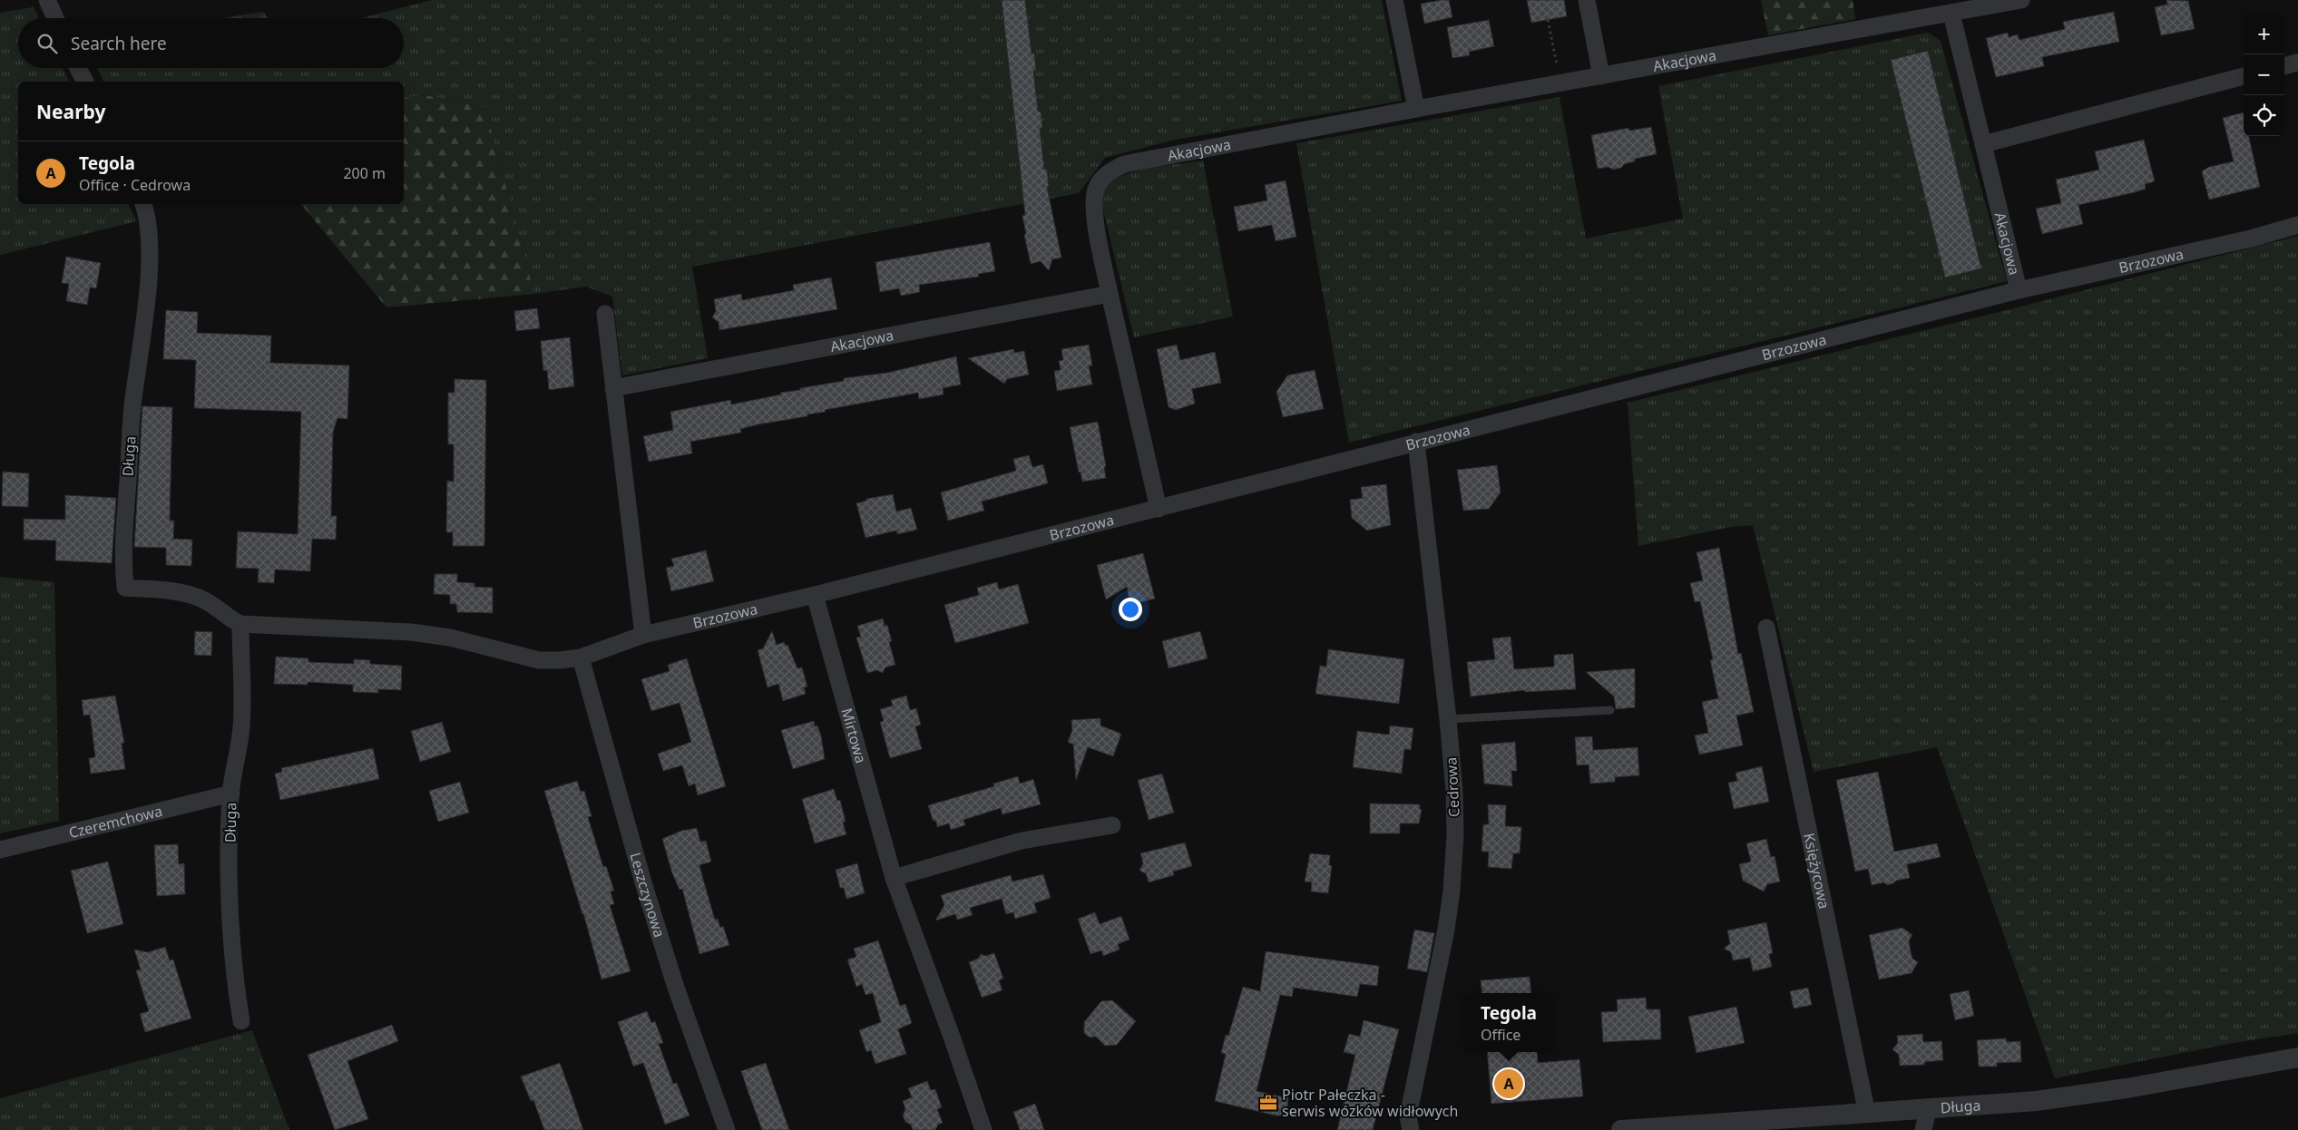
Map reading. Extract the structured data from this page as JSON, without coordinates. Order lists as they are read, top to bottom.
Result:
{
  "streets": {
    "street": [
      "Akacjowa",
      "Brzozowa",
      "Długa",
      "Mirtowa",
      "Cedrowa",
      "Czeremchowa",
      "Księżycowa",
      "Leszczynowa"
    ]
  },
  "crossings": [
    ["Akacjowa", "Brzozowa"],
    ["Brzozowa", "Długa"],
    ["Brzozowa", "Mirtowa"],
    ["Brzozowa", "Cedrowa"],
    ["Brzozowa", "Leszczynowa"],
    ["Długa", "Czeremchowa"],
    ["Długa", "Księżycowa"],
    ["Długa", "Leszczynowa"]
  ],
  "places": {
    "office": ["Piotr Pałeczka - serwis wózków widłowych"]
  },
  "page": {
    "map_buttons": ["+", "−"],
    "search": "Search here",
    "heading": "Nearby",
    "list": [
      {
        "mark": "A",
        "name": "Tegola",
        "note": "Office · Cedrowa",
        "value": "200 m"
      }
    ],
    "popup": ["Tegola", "Office"],
    "pins": "A"
  }
}
